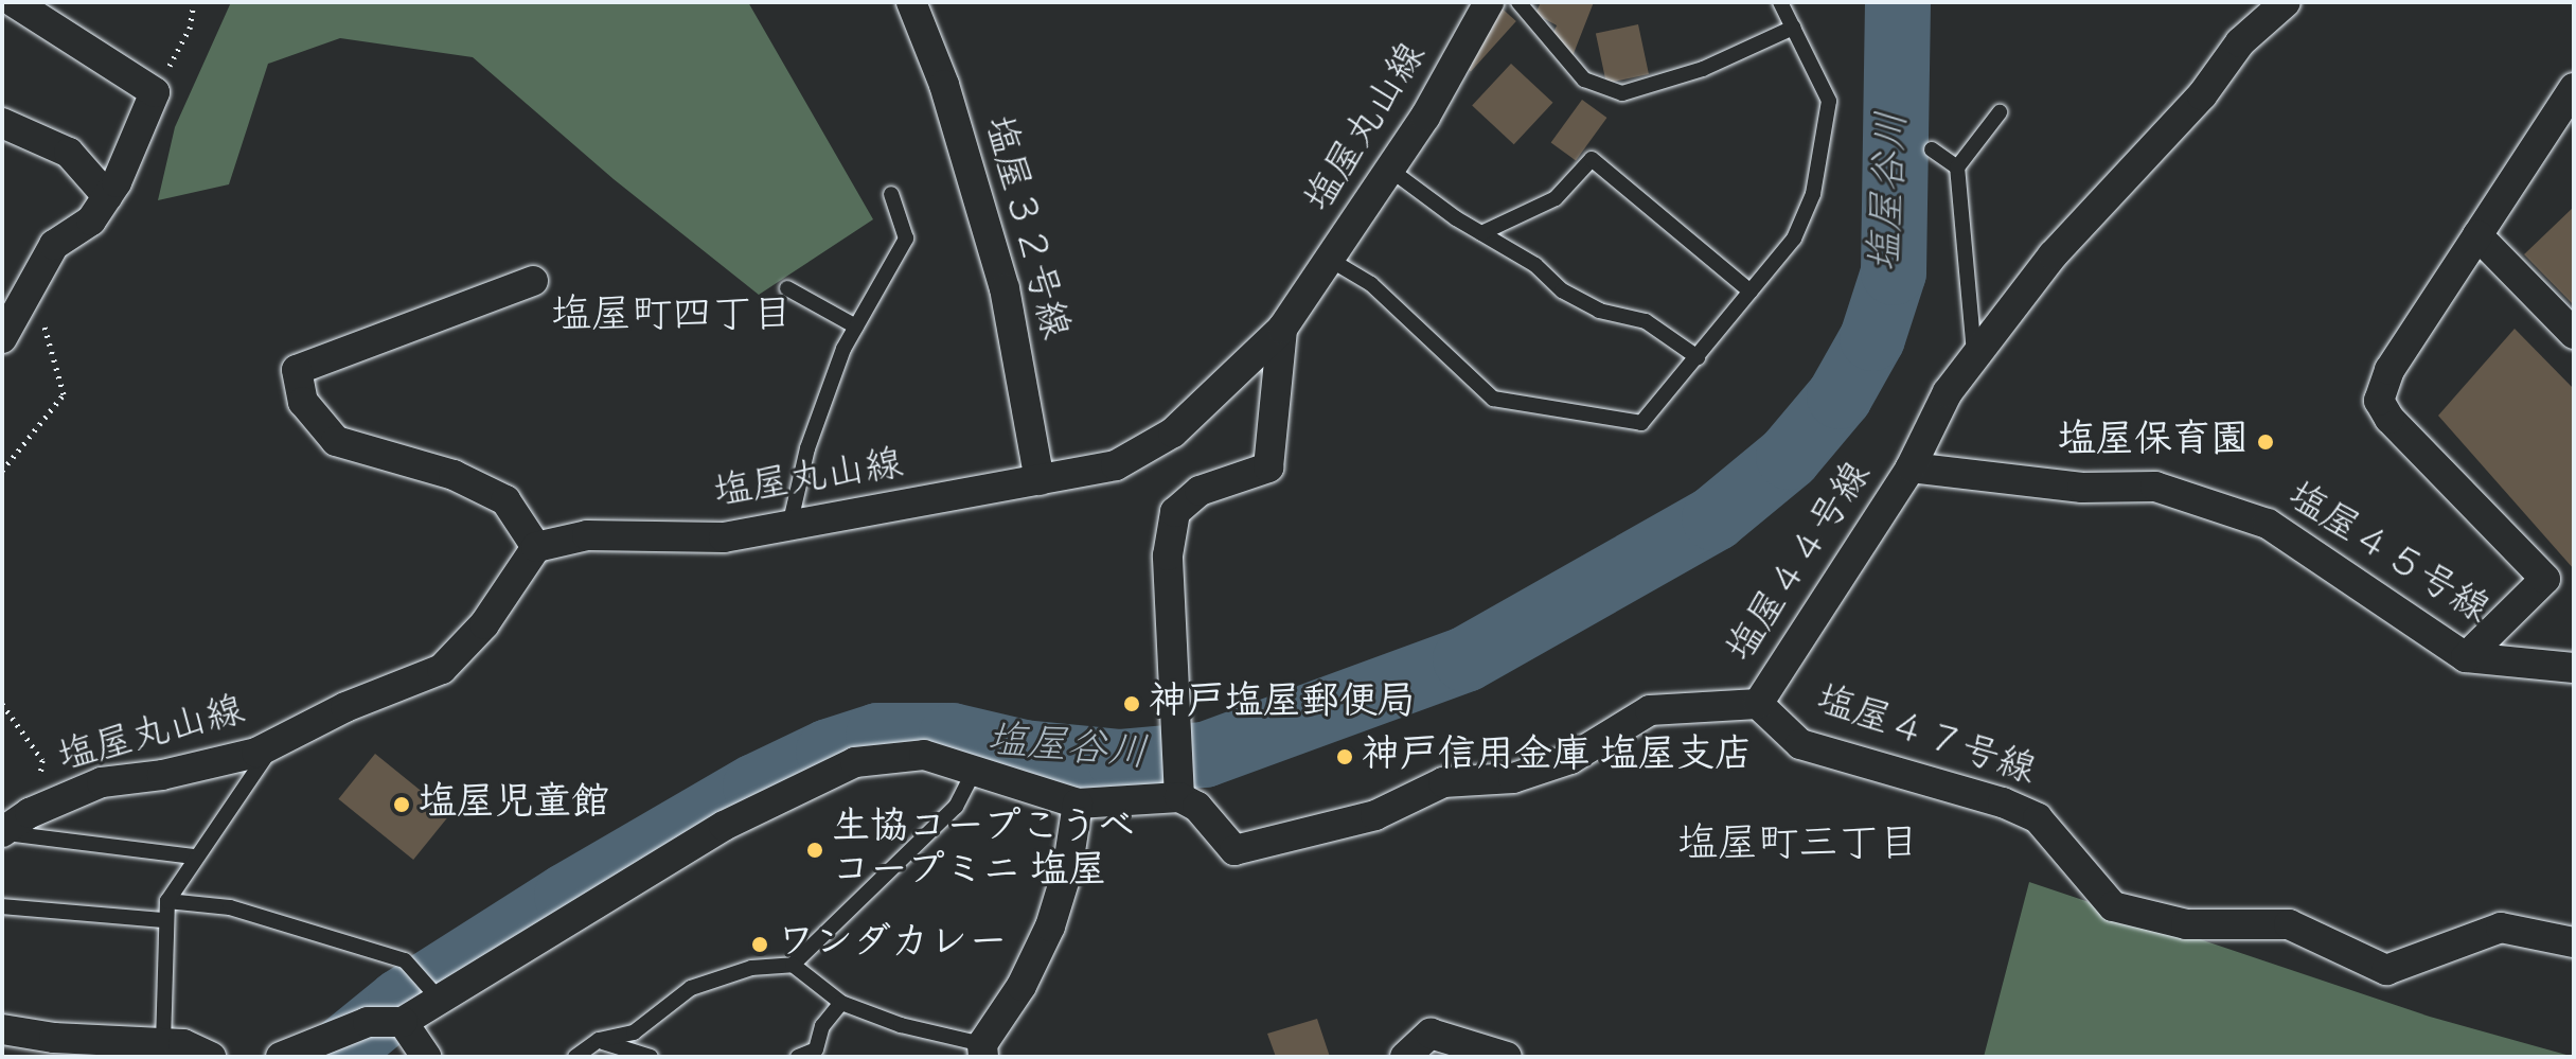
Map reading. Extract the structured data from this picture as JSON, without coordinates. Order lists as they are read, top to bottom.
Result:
{
  "streets": {
    "street": [
      "塩屋丸山線",
      "塩屋３２号線",
      "塩屋４５号線",
      "塩屋４４号線",
      "塩屋４７号線"
    ]
  },
  "crossings": [
    ["塩屋丸山線", "塩屋３２号線"],
    ["塩屋４５号線", "塩屋４４号線"],
    ["塩屋４４号線", "塩屋４７号線"]
  ],
  "districts": ["塩屋町四丁目", "塩屋町三丁目"],
  "water": ["塩屋谷川"],
  "places": [
    "塩屋保育園",
    "神戸塩屋郵便局",
    "神戸信用金庫 塩屋支店",
    "塩屋児童館",
    "生協コープこうべ コープミニ 塩屋",
    "ワンダカレー"
  ]
}
